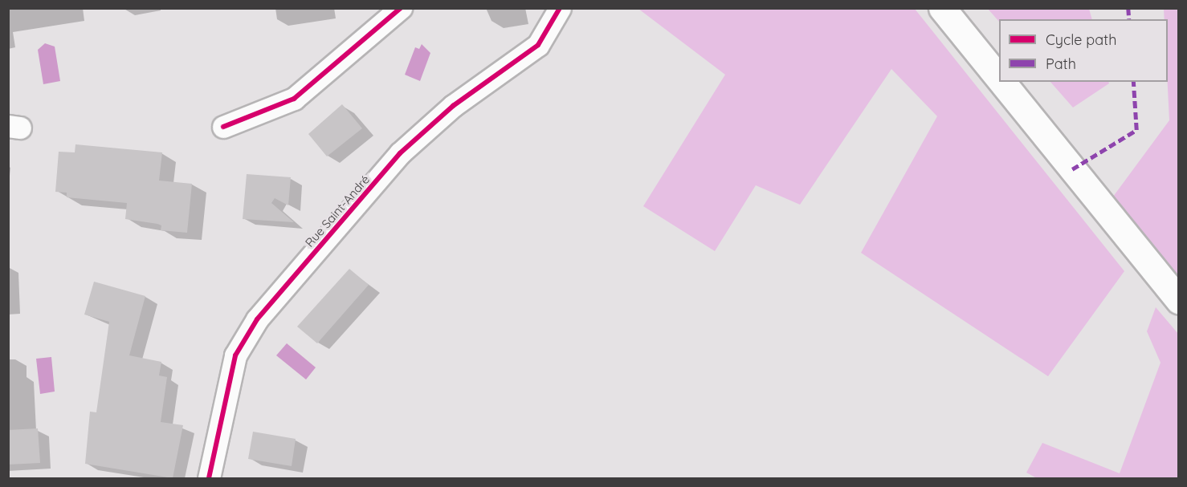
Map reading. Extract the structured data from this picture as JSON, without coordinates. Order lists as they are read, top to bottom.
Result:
{
  "streets": {
    "street": ["Rue Saint-André"]
  },
  "legend": ["Cycle path", "Path"]
}
